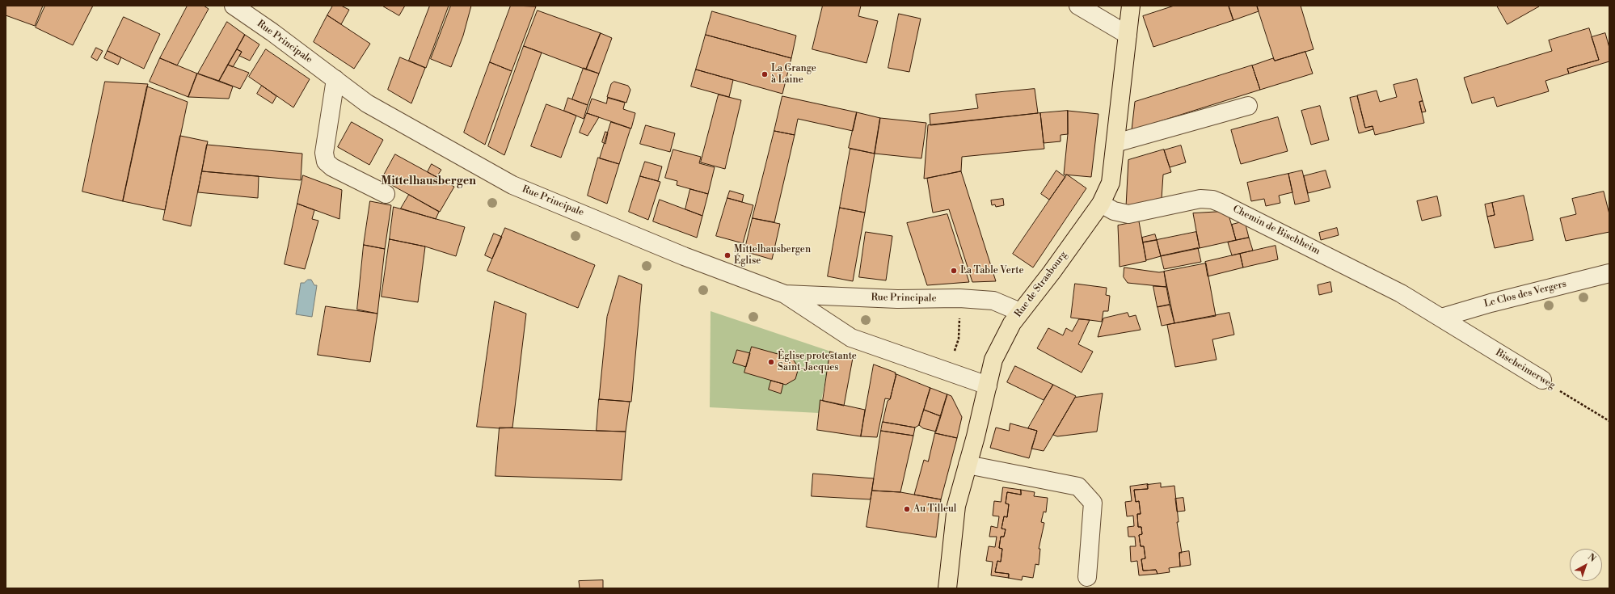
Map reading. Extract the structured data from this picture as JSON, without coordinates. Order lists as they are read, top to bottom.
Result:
{
  "streets": {
    "main road": ["Rue de Strasbourg"],
    "street": [
      "Rue Principale",
      "Chemin de Bischheim",
      "Le Clos des Vergers",
      "Bischeimerweg"
    ]
  },
  "crossings": [
    ["Rue Principale", "Rue de Strasbourg"],
    ["Chemin de Bischheim", "Rue de Strasbourg"],
    ["Chemin de Bischheim", "Le Clos des Vergers"],
    ["Chemin de Bischheim", "Bischeimerweg"],
    ["Le Clos des Vergers", "Bischeimerweg"]
  ],
  "districts": ["Mittelhausbergen"],
  "places": [
    "La Grange à Laine",
    "Mittelhausbergen Église",
    "La Table Verte",
    "Église protestante Saint-Jacques",
    "Au Tilleul"
  ],
  "north": "top right"
}
